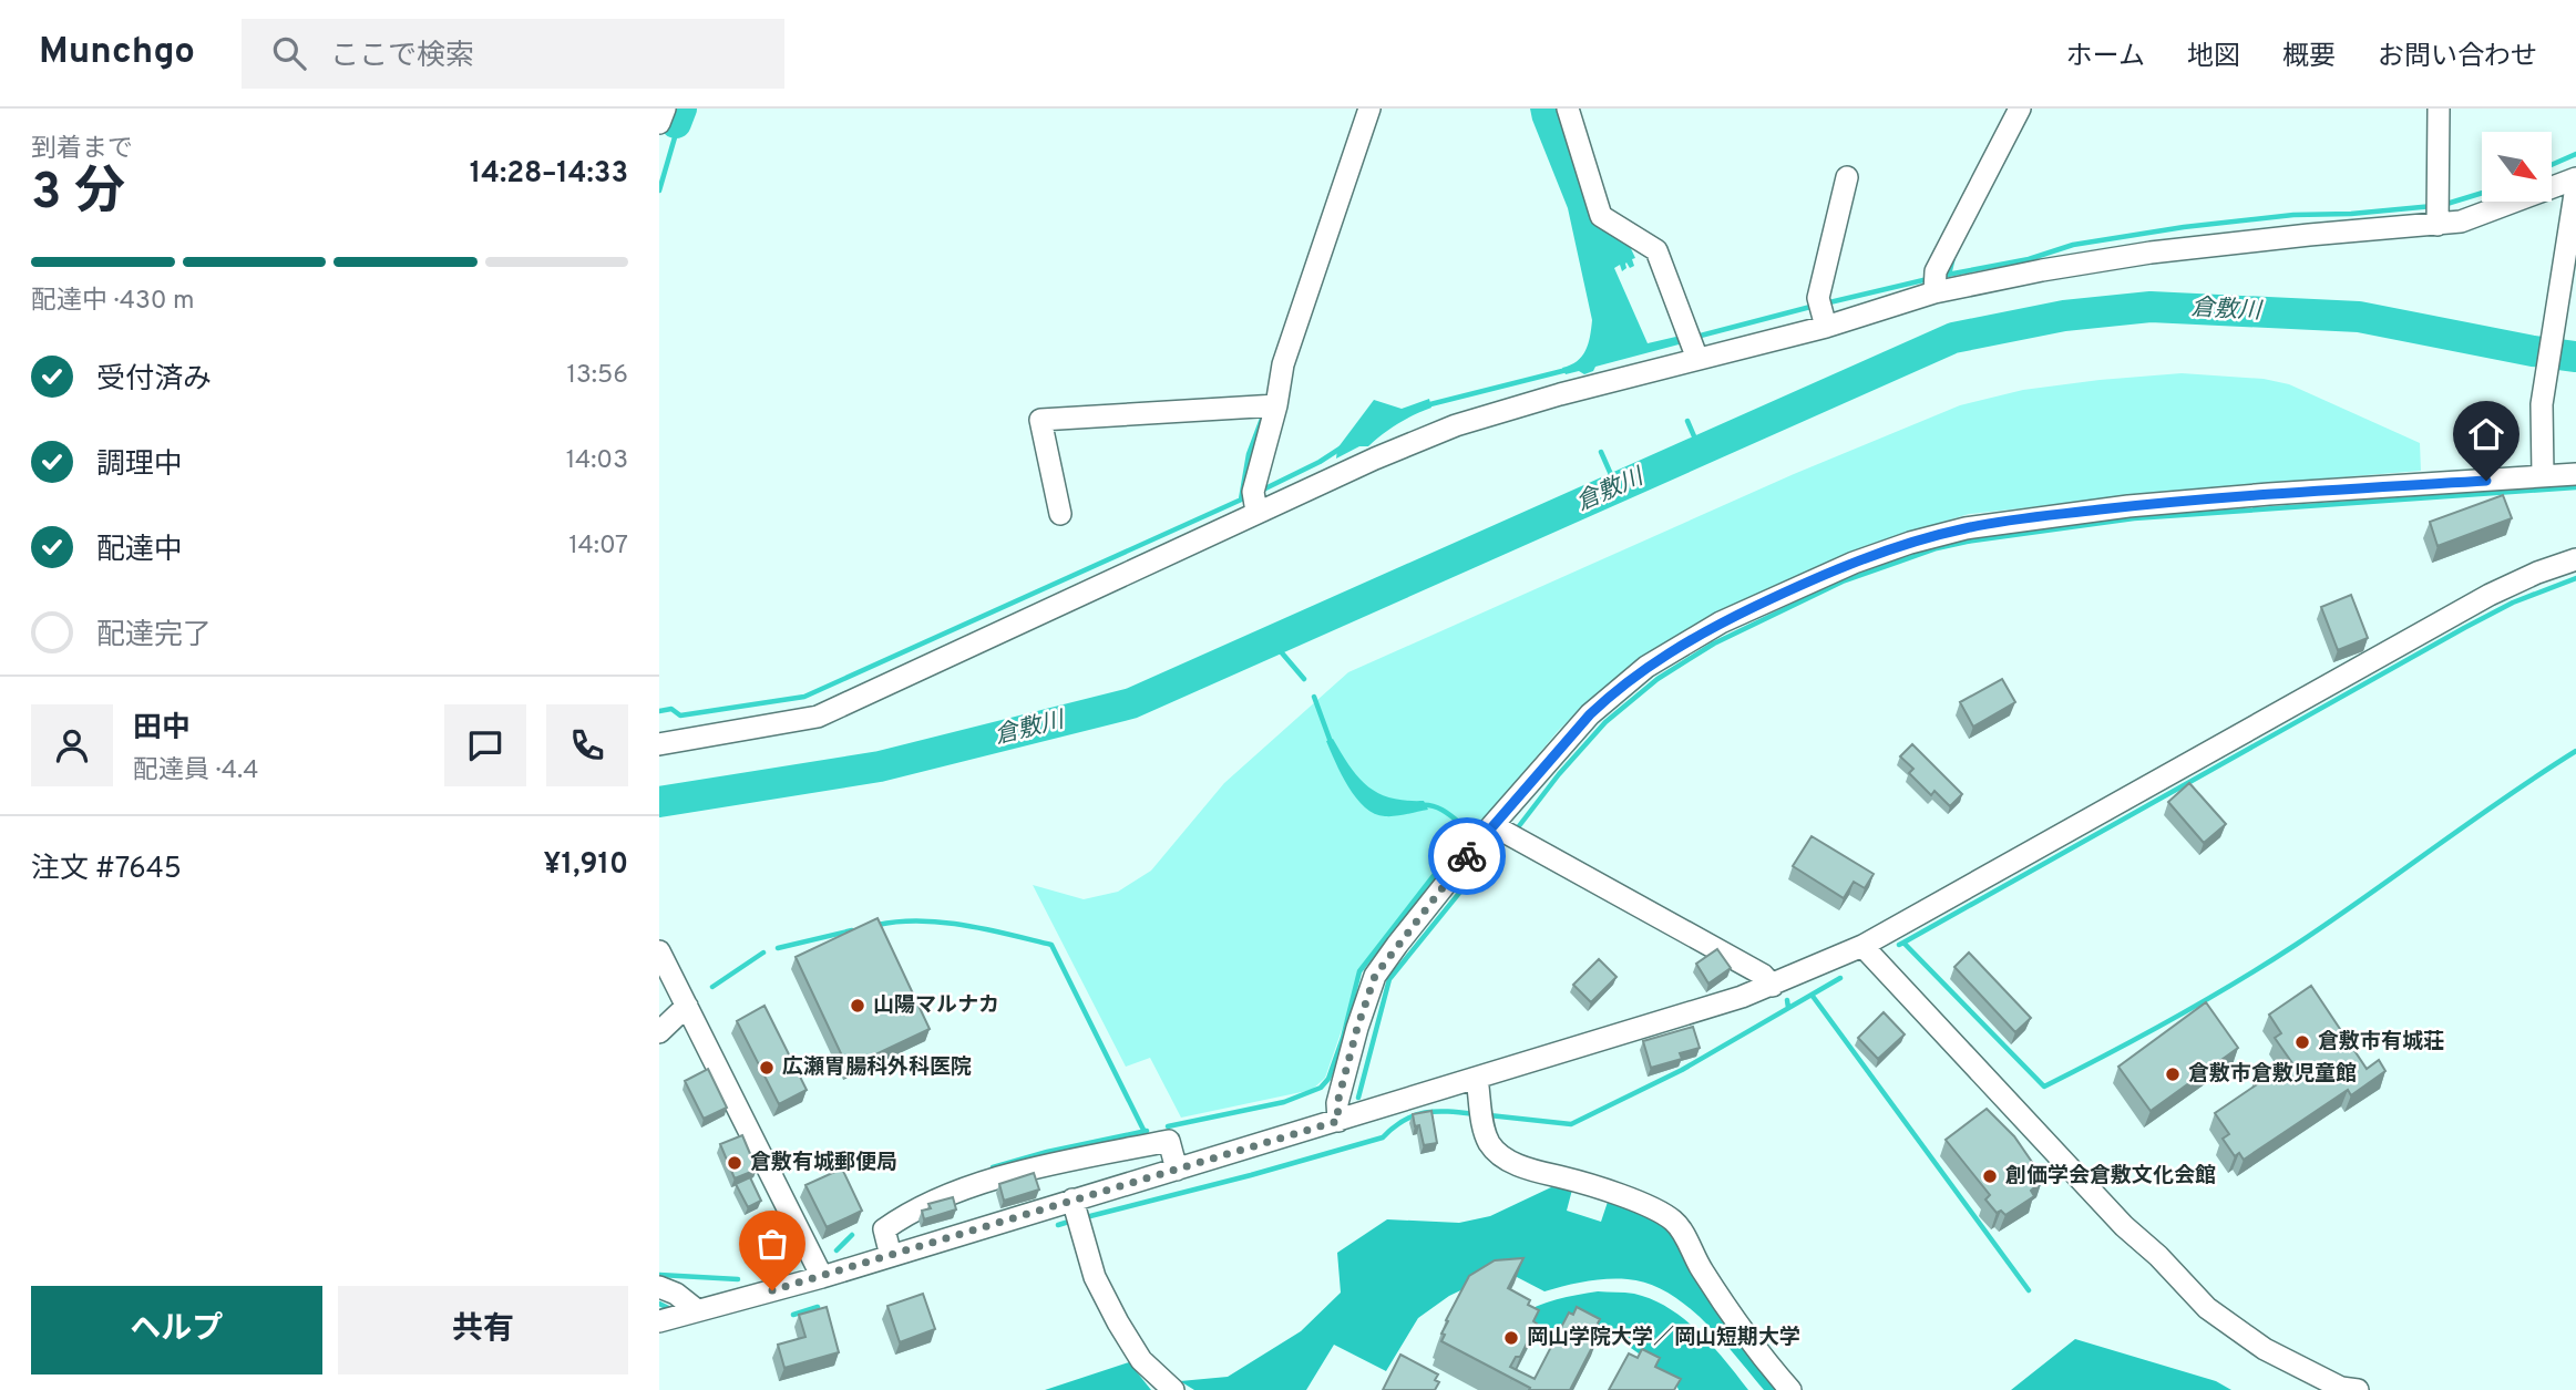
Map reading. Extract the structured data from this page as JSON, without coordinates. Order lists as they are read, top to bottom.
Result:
{
  "water": ["倉敷川"],
  "places": [
    "山陽マルナカ",
    "倉敷市有城荘",
    "広瀬胃腸科外科医院",
    "倉敷市倉敷児童館",
    "倉敷有城郵便局",
    "創価学会倉敷文化会館",
    "岡山学院大学／岡山短期大学"
  ],
  "north": "bottom right",
  "page": {
    "header": "Munchgo",
    "search": "ここで検索",
    "nav": [
      "ホーム",
      "地図",
      "概要",
      "お問い合わせ"
    ],
    "heading": ["3 分", "到着まで", "14:28–14:33"],
    "panel": [
      "田中",
      "配達員 · 4.4",
      "注文 #7645",
      "¥1,910"
    ],
    "bar": "配達中 · 430 m",
    "list": [
      ["受付済み", "13:56"],
      ["調理中", "14:03"],
      ["配達中", "14:07"],
      "配達完了"
    ],
    "buttons": ["ヘルプ", "共有"]
  }
}
